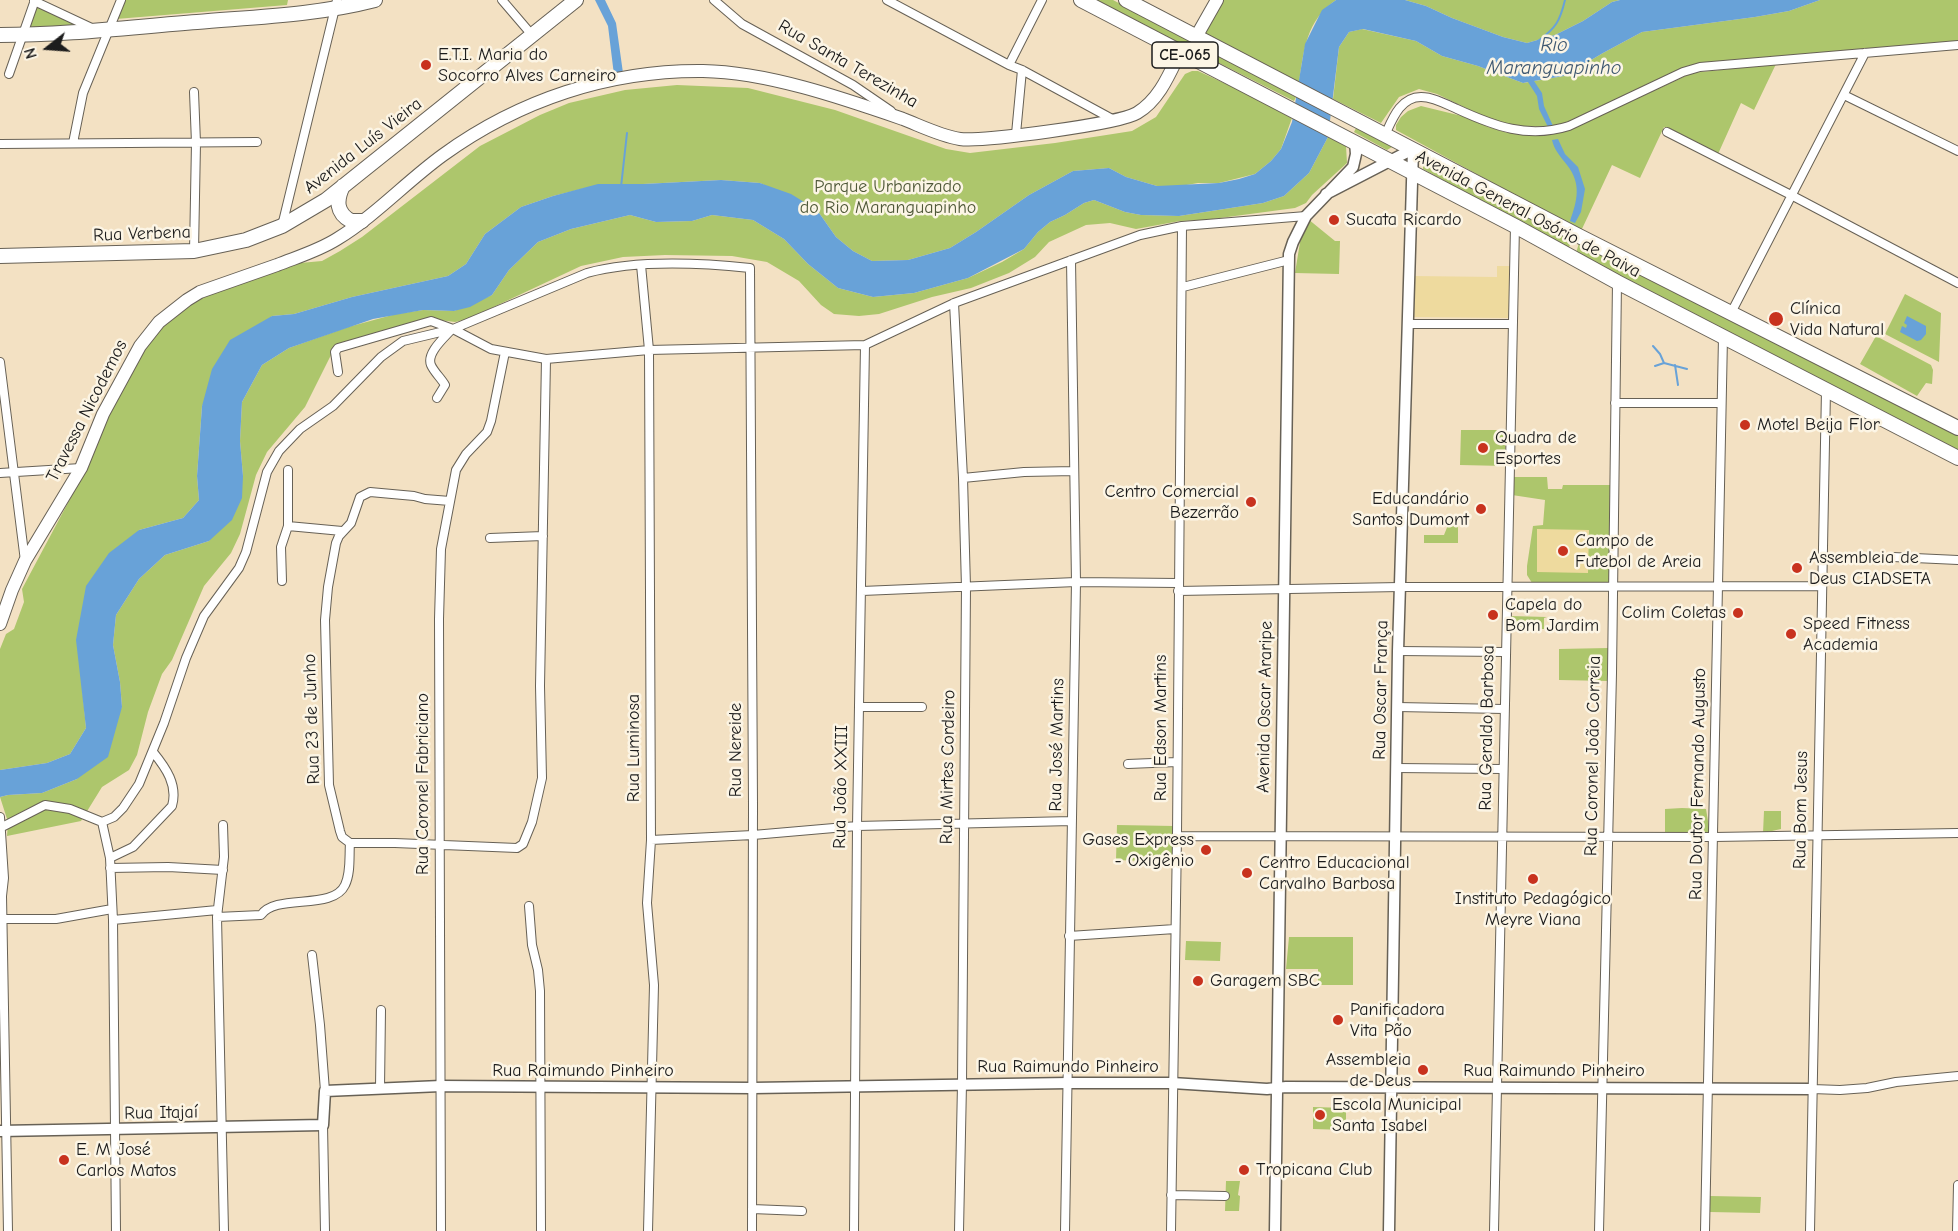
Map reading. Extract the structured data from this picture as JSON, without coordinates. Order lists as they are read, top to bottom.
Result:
{
  "streets": {
    "main road": [
      "CE-065",
      "Rua Santa Terezinha",
      "Avenida Luís Vieira",
      "Avenida General Osório de Paiva",
      "Rua Verbena",
      "Travessa Nicodemos"
    ],
    "street": [
      "Rua Oscar França",
      "Avenida Oscar Araripe",
      "Rua 23 de Junho",
      "Rua Edson Martins",
      "Rua Geraldo Barbosa",
      "Rua José Martins",
      "Rua Luminosa",
      "Rua Nereide",
      "Rua Coronel João Correia",
      "Rua Mirtes Cordeiro",
      "Rua Coronel Fabriciano",
      "Rua Doutor Fernando Augusto",
      "Rua João XXIII",
      "Rua Bom Jesus",
      "Rua Raimundo Pinheiro",
      "Rua Itajaí"
    ]
  },
  "crossings": [
    ["Rua Santa Terezinha", "Avenida General Osório de Paiva"],
    ["Rua Santa Terezinha", "Travessa Nicodemos"],
    ["Avenida Luís Vieira", "Rua Verbena"],
    ["Avenida General Osório de Paiva", "Rua Oscar França"],
    ["Avenida General Osório de Paiva", "Avenida Oscar Araripe"],
    ["Avenida General Osório de Paiva", "Rua Geraldo Barbosa"],
    ["Avenida General Osório de Paiva", "Rua Coronel João Correia"],
    ["Avenida General Osório de Paiva", "Rua Doutor Fernando Augusto"],
    ["Avenida General Osório de Paiva", "Rua Bom Jesus"],
    ["Rua Oscar França", "Avenida Oscar Araripe"],
    ["Rua Oscar França", "Rua Raimundo Pinheiro"],
    ["Avenida Oscar Araripe", "Rua Raimundo Pinheiro"],
    ["Rua Edson Martins", "Rua Raimundo Pinheiro"],
    ["Rua Geraldo Barbosa", "Rua Raimundo Pinheiro"],
    ["Rua José Martins", "Rua Raimundo Pinheiro"],
    ["Rua Luminosa", "Rua Nereide"],
    ["Rua Luminosa", "Rua Raimundo Pinheiro"],
    ["Rua Nereide", "Rua Raimundo Pinheiro"],
    ["Rua Coronel João Correia", "Rua Raimundo Pinheiro"],
    ["Rua Mirtes Cordeiro", "Rua Raimundo Pinheiro"],
    ["Rua Coronel Fabriciano", "Rua Raimundo Pinheiro"],
    ["Rua Doutor Fernando Augusto", "Rua Raimundo Pinheiro"],
    ["Rua João XXIII", "Rua Raimundo Pinheiro"],
    ["Rua Bom Jesus", "Rua Raimundo Pinheiro"]
  ],
  "water": ["Rio Maranguapinho"],
  "parks": ["Parque Urbanizado do Rio Maranguapinho"],
  "places": [
    "E.T.I. Maria do Socorro Alves Carneiro",
    "Sucata Ricardo",
    "Clínica Vida Natural",
    "Motel Beija Flor",
    "Quadra de Esportes",
    "Centro Comercial Bezerrão",
    "Educandário Santos Dumont",
    "Campo de Futebol de Areia",
    "Assembleia de Deus CIADSETA",
    "Colim Coletas",
    "Capela do Bom Jardim",
    "Speed Fitness Academia",
    "Gases Express - Oxigênio",
    "Centro Educacional Carvalho Barbosa",
    "Instituto Pedagógico Meyre Viana",
    "Garagem SBC",
    "Panificadora Vita Pão",
    "Assembleia de Deus",
    "Escola Municipal Santa Isabel",
    "E. M José Carlos Matos",
    "Tropicana Club"
  ],
  "north": "left"
}
